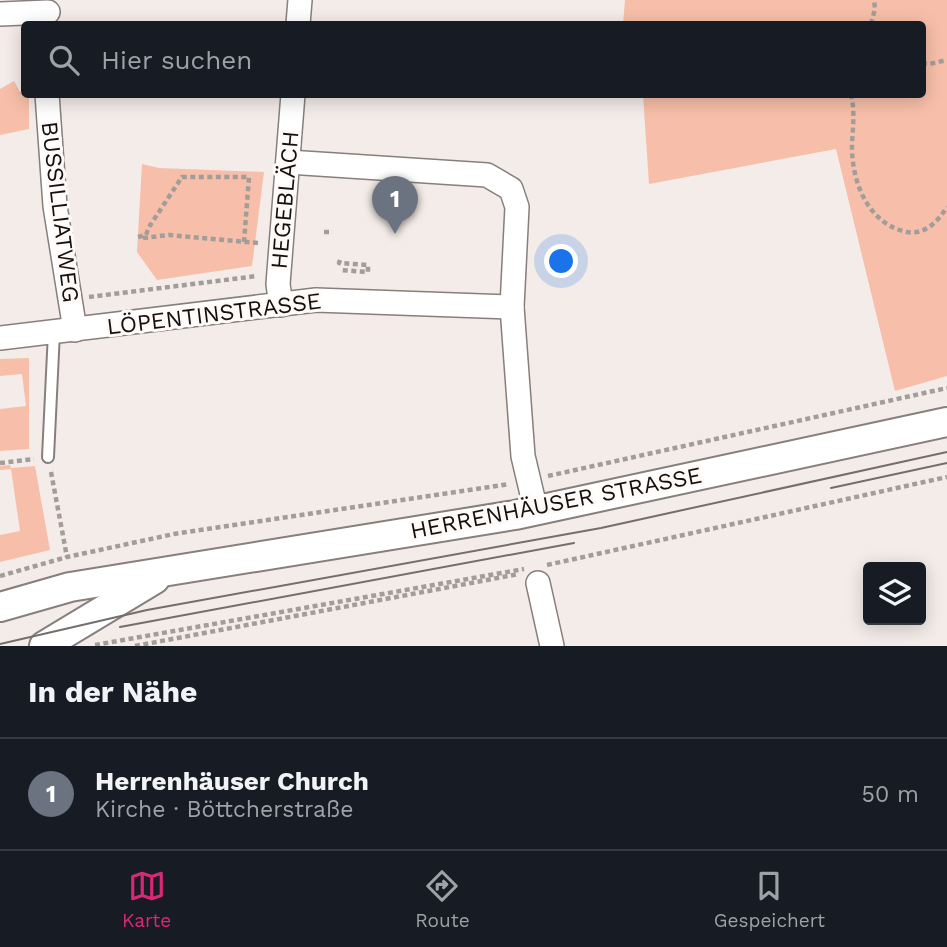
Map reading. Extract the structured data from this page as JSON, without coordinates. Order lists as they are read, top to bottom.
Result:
{
  "streets": {
    "street": [
      "HEGEBLÄCH",
      "BUSSILLIATWEG",
      "LÖPENTINSTRASSE",
      "HERRENHÄUSER STRASSE"
    ]
  },
  "crossings": [
    ["HEGEBLÄCH", "LÖPENTINSTRASSE"],
    ["BUSSILLIATWEG", "LÖPENTINSTRASSE"]
  ],
  "page": {
    "search": "Hier suchen",
    "pins": "1",
    "heading": "In der Nähe",
    "list": [
      {
        "mark": "1",
        "name": "Herrenhäuser Church",
        "note": "Kirche · Böttcherstraße",
        "value": "50 m"
      }
    ],
    "nav": ["Karte", "Route", "Gespeichert"]
  }
}
